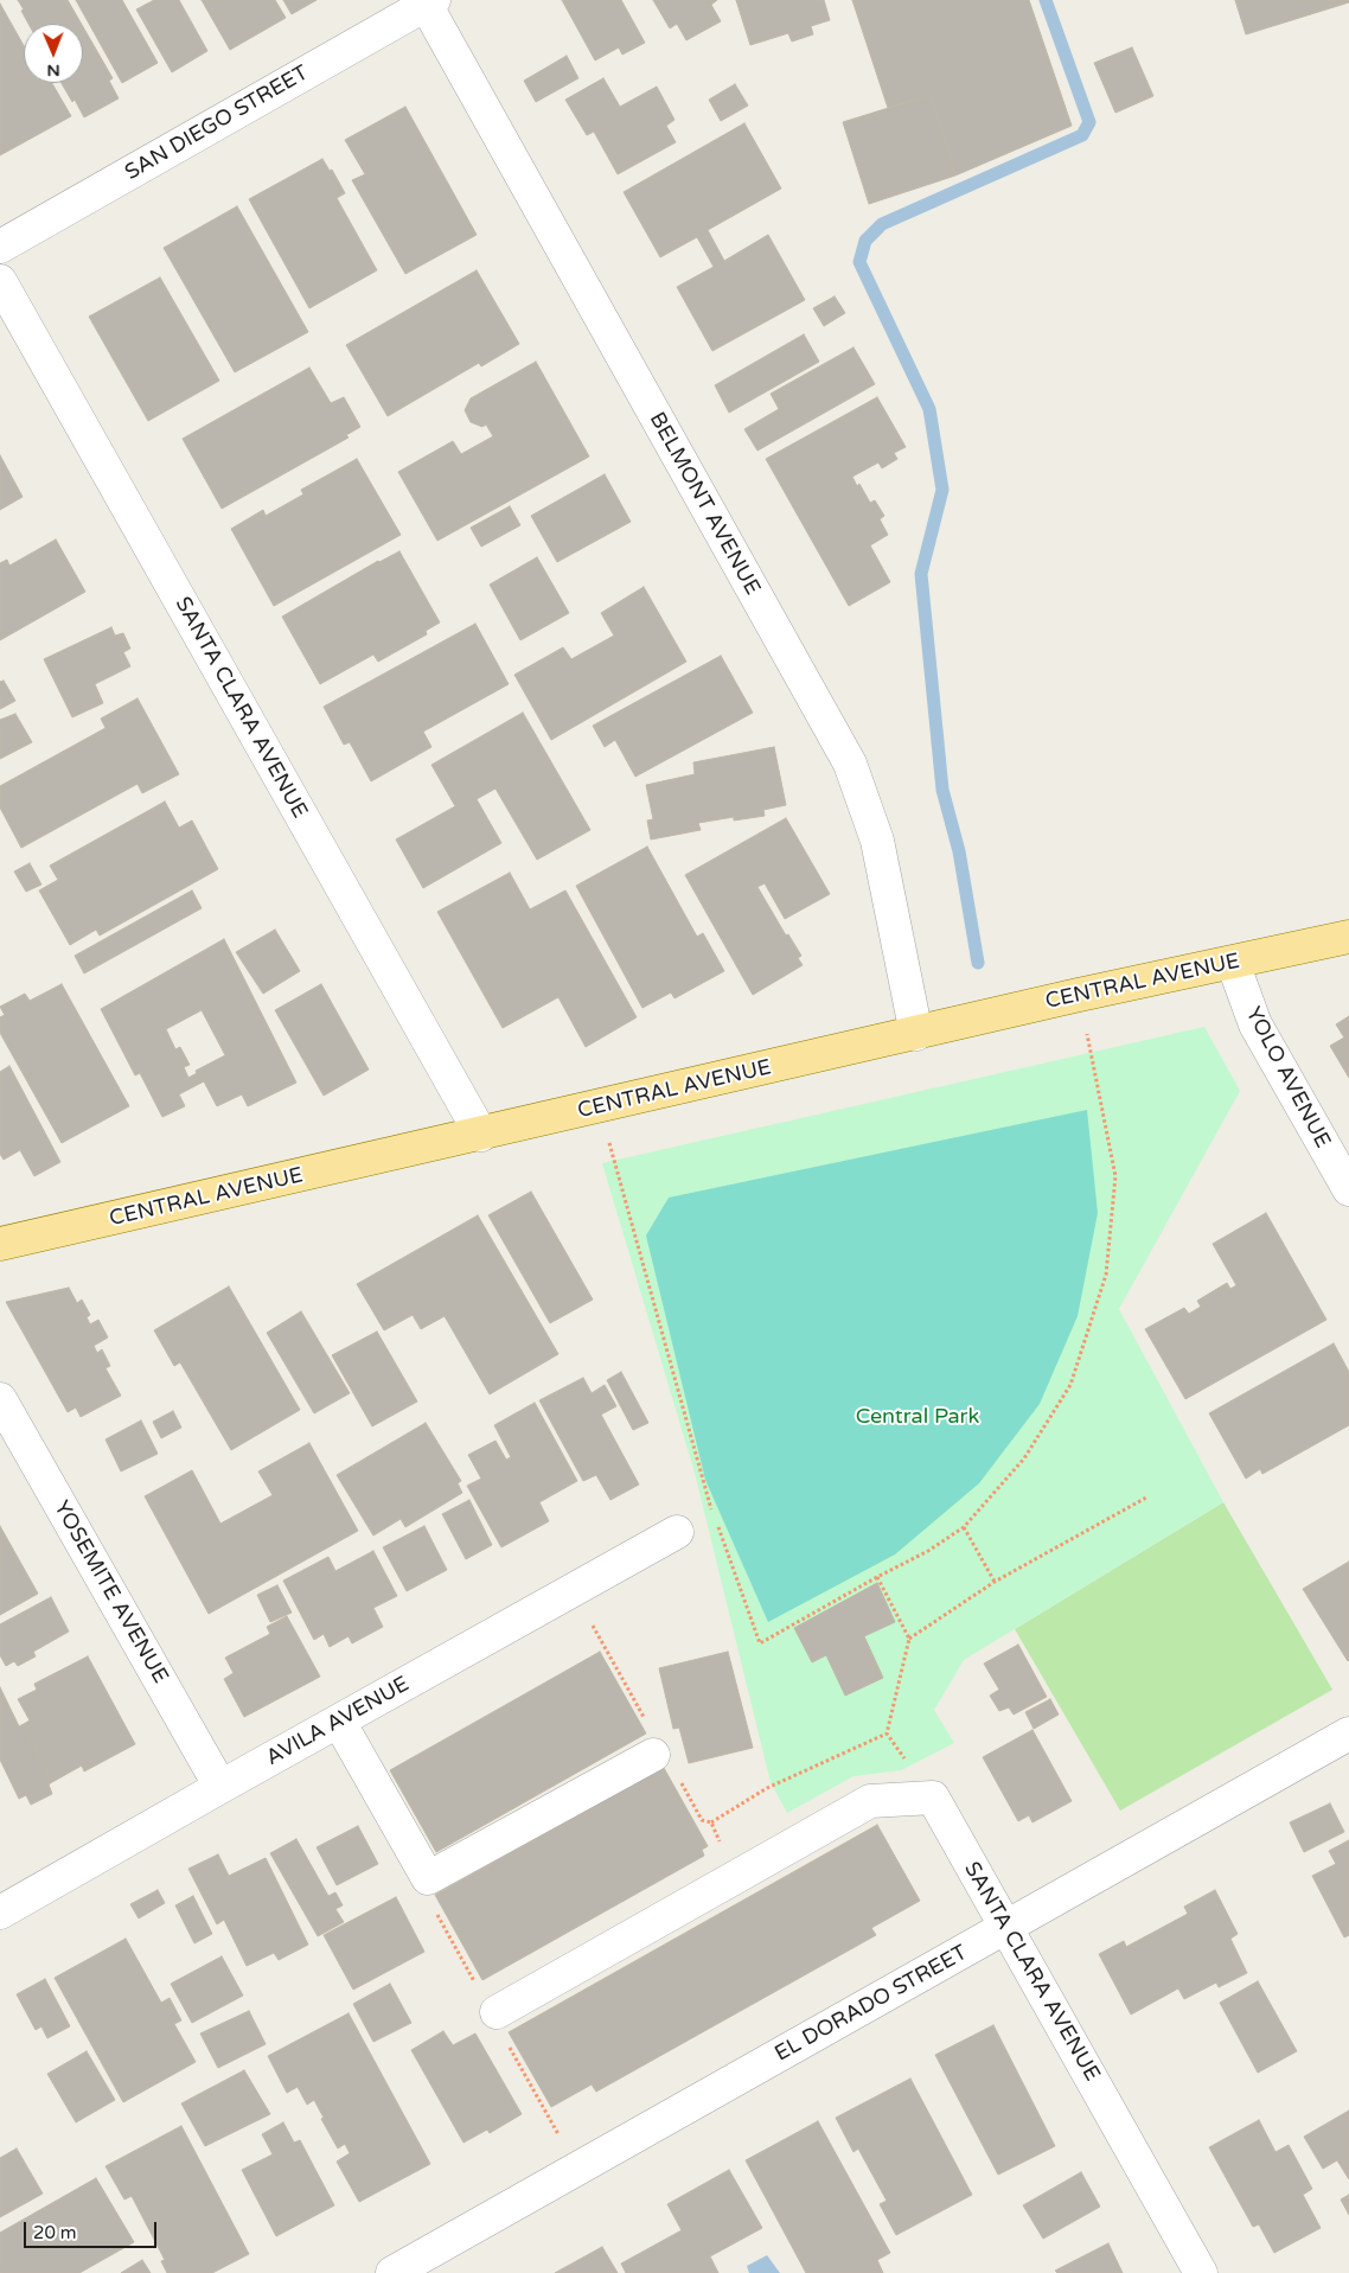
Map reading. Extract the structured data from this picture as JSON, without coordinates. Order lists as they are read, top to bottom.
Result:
{
  "streets": {
    "main road": ["CENTRAL AVENUE"],
    "street": [
      "SAN DIEGO STREET",
      "BELMONT AVENUE",
      "SANTA CLARA AVENUE",
      "YOLO AVENUE",
      "YOSEMITE AVENUE",
      "AVILA AVENUE",
      "EL DORADO STREET"
    ]
  },
  "crossings": [
    ["SAN DIEGO STREET", "BELMONT AVENUE"],
    ["BELMONT AVENUE", "CENTRAL AVENUE"],
    ["SANTA CLARA AVENUE", "CENTRAL AVENUE"],
    ["SANTA CLARA AVENUE", "EL DORADO STREET"],
    ["CENTRAL AVENUE", "YOLO AVENUE"],
    ["YOSEMITE AVENUE", "AVILA AVENUE"]
  ],
  "parks": ["Central Park"],
  "scale_bar": "20 m",
  "north": "bottom"
}
